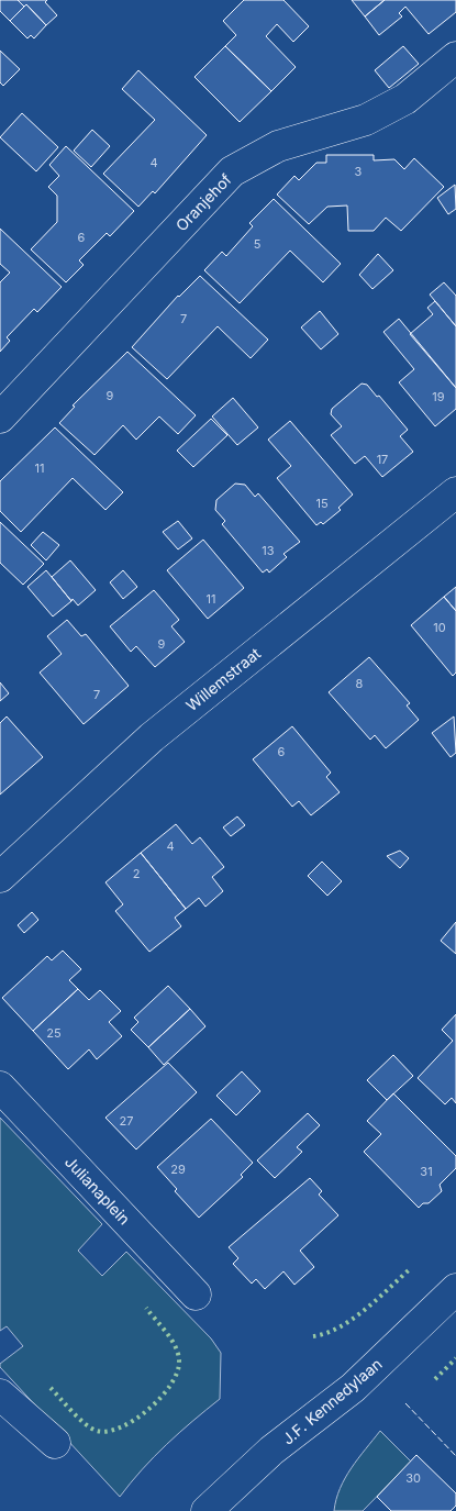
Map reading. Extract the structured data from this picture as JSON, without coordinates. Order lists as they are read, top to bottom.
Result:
{
  "streets": {
    "street": [
      "Oranjehof",
      "Willemstraat",
      "Julianaplein",
      "J.F. Kennedylaan"
    ]
  },
  "house_numbers": [
    "4",
    "3",
    "6",
    "5",
    "7",
    "9",
    "19",
    "17",
    "11",
    "15",
    "13",
    "11",
    "10",
    "9",
    "8",
    "7",
    "6",
    "4",
    "2",
    "25",
    "27",
    "29",
    "31",
    "30"
  ]
}
